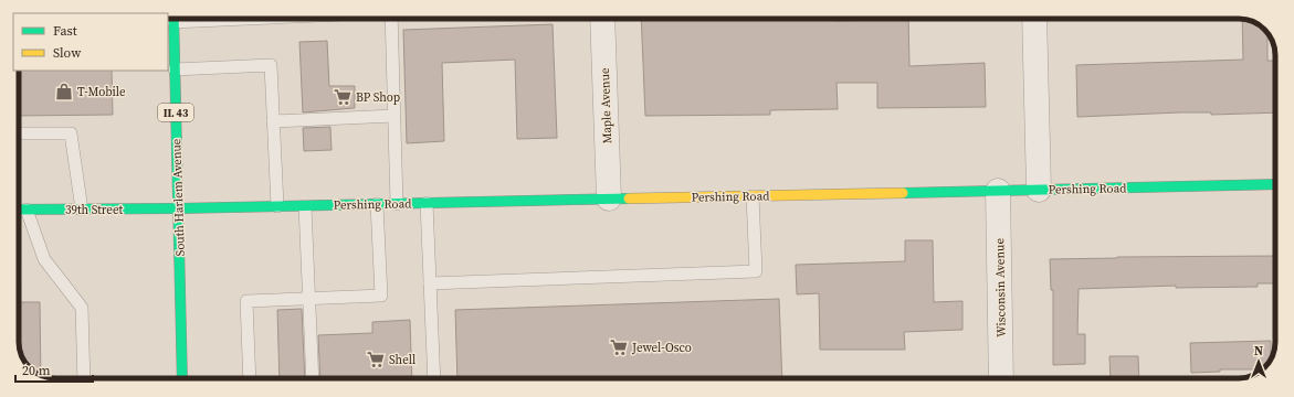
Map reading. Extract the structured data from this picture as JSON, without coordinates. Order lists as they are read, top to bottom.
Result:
{
  "streets": {
    "main road": [
      "IL 43",
      "Pershing Road",
      "South Harlem Avenue",
      "39th Street"
    ],
    "street": ["Maple Avenue", "Wisconsin Avenue"]
  },
  "crossings": [
    ["Maple Avenue", "Pershing Road"],
    ["Pershing Road", "South Harlem Avenue"],
    ["Pershing Road", "39th Street"],
    ["Pershing Road", "Wisconsin Avenue"],
    ["South Harlem Avenue", "39th Street"]
  ],
  "places": {
    "shop": ["T-Mobile"],
    "supermarket": ["BP Shop", "Jewel-Osco", "Shell"]
  },
  "legend": ["Fast", "Slow"],
  "scale_bar": "20 m",
  "north": "top"
}
